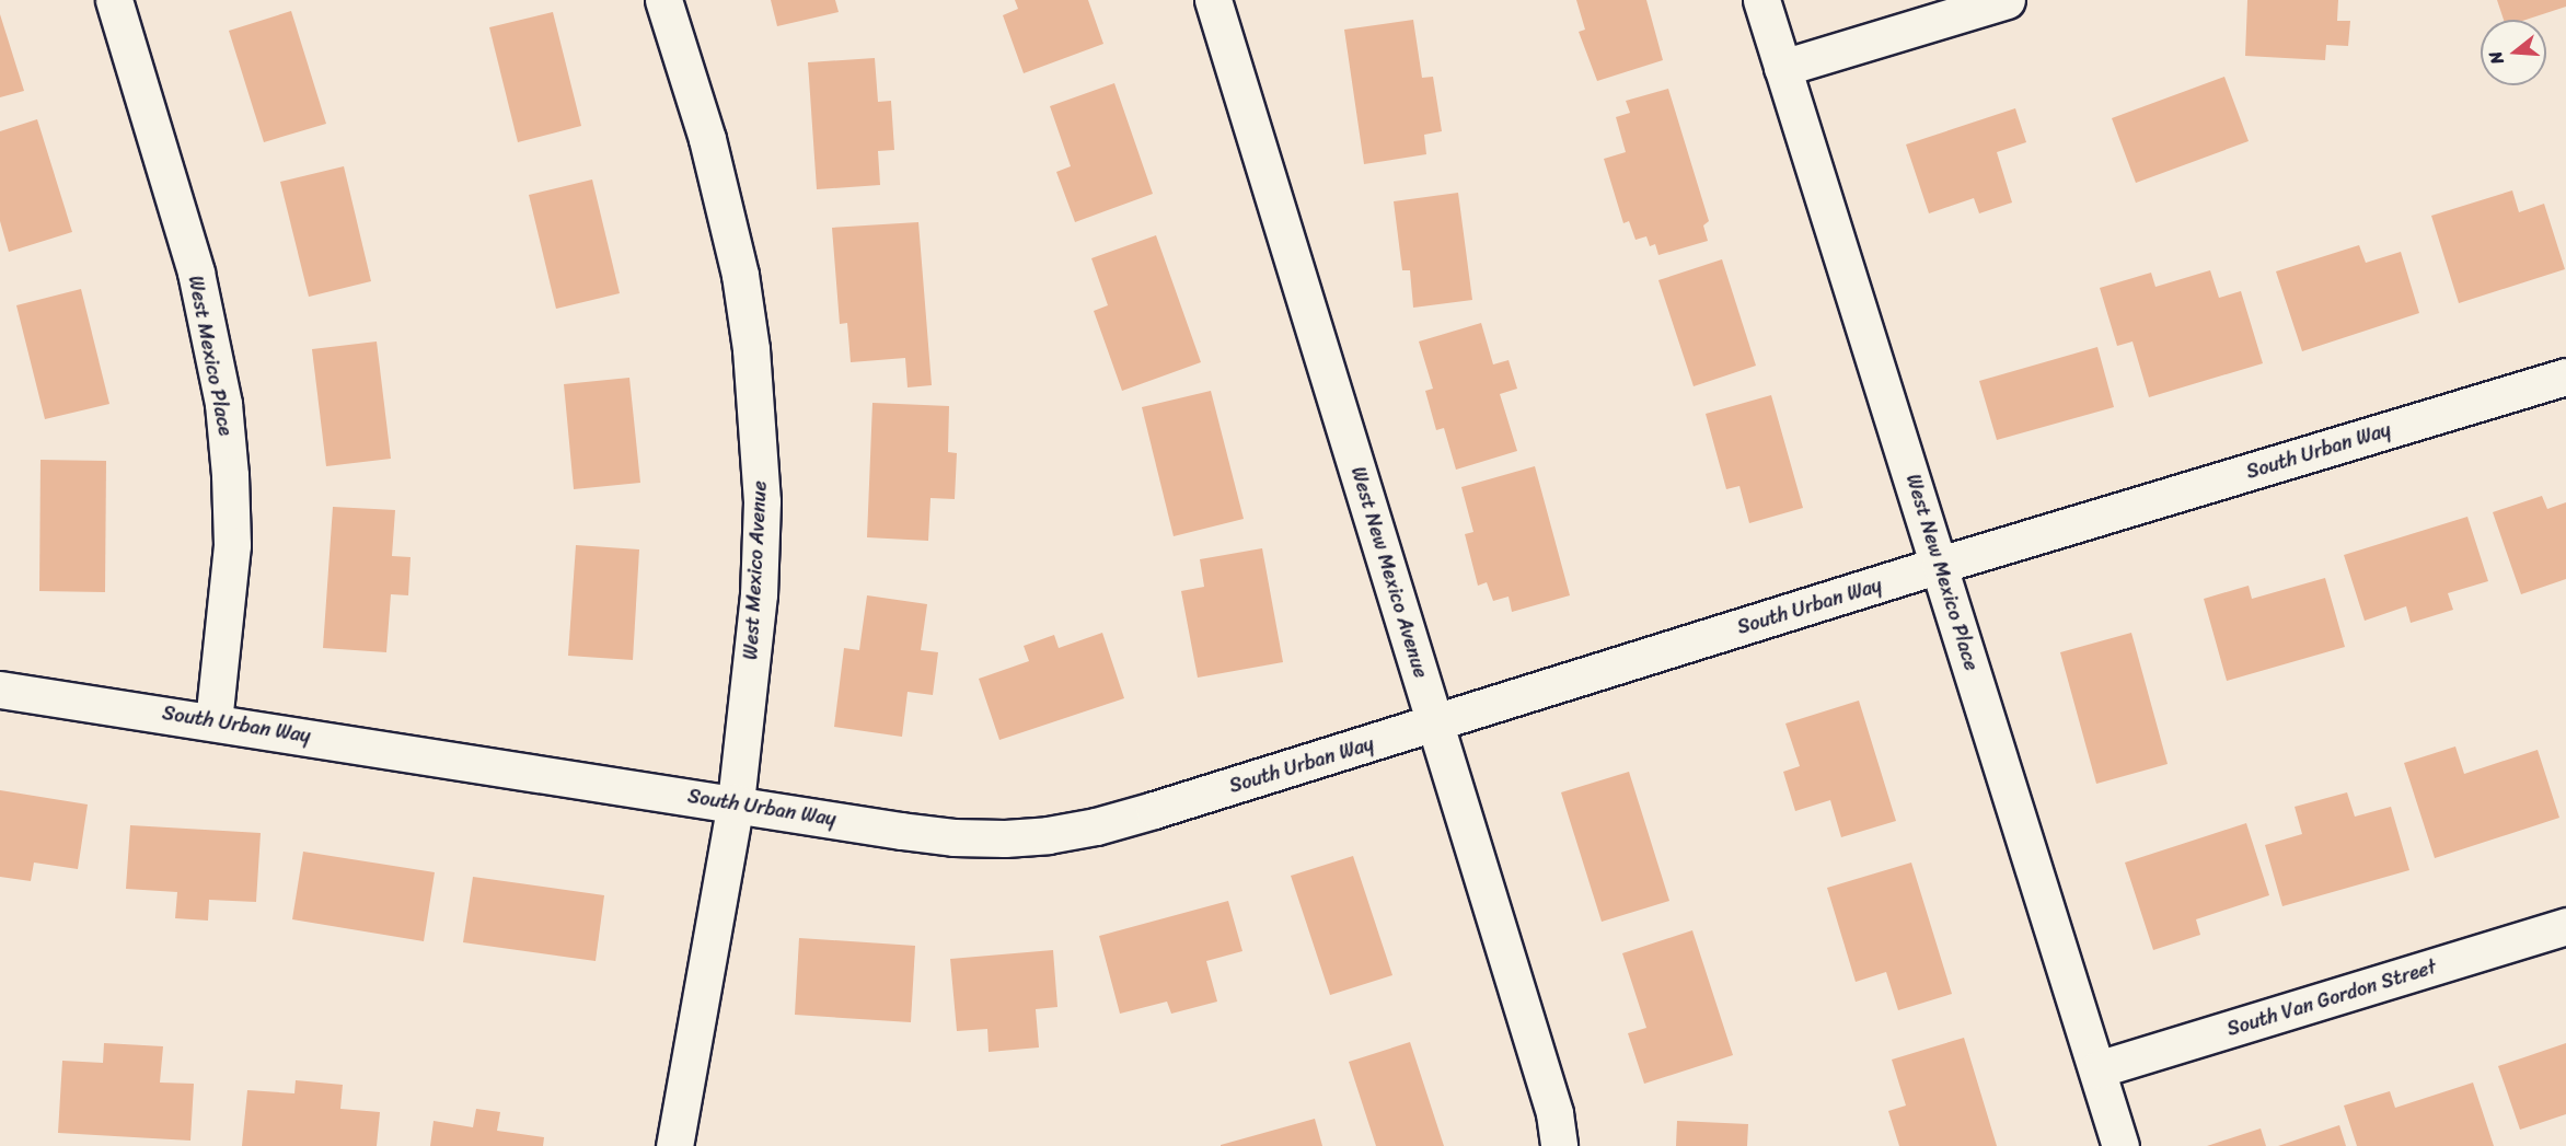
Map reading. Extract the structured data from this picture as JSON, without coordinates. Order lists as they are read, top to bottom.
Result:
{
  "streets": {
    "street": [
      "West Mexico Place",
      "South Urban Way",
      "West Mexico Avenue",
      "West New Mexico Avenue",
      "West New Mexico Place",
      "South Van Gordon Street"
    ]
  },
  "crossings": [
    ["West Mexico Place", "South Urban Way"],
    ["South Urban Way", "West Mexico Avenue"],
    ["South Urban Way", "West New Mexico Avenue"],
    ["South Urban Way", "West New Mexico Place"],
    ["West New Mexico Place", "South Van Gordon Street"]
  ],
  "north": "left"
}
